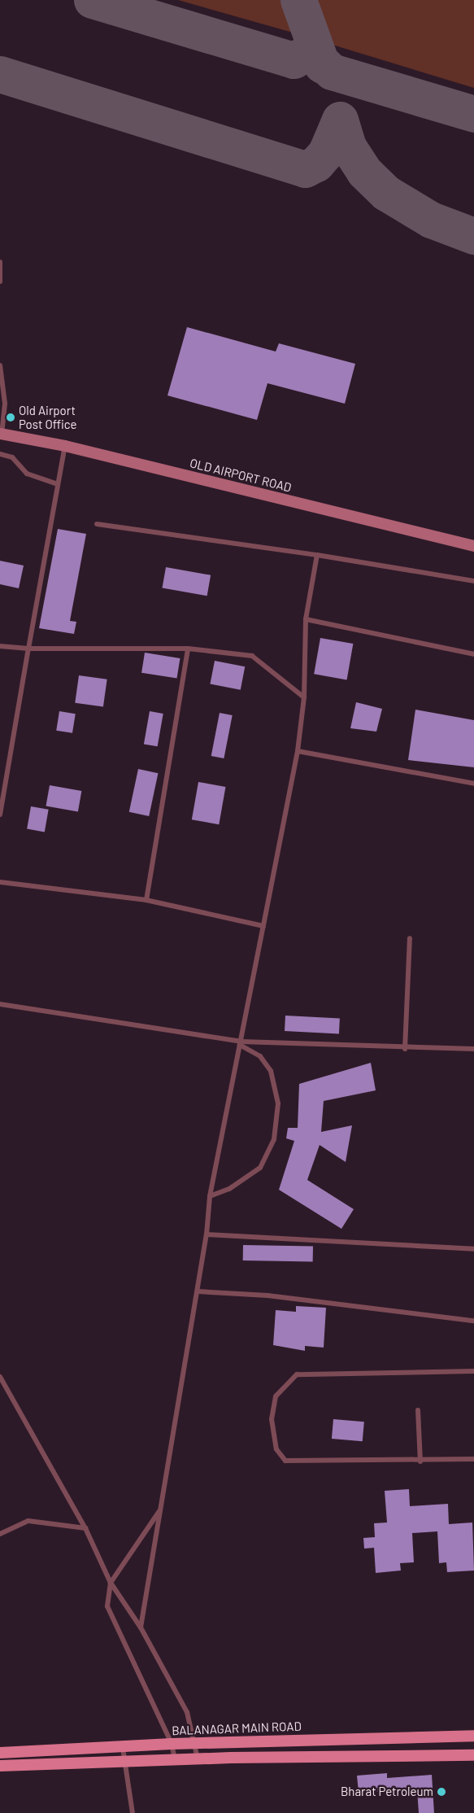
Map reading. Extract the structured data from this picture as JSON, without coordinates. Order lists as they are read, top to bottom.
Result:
{
  "streets": {
    "main road": ["OLD AIRPORT ROAD", "BALANAGAR MAIN ROAD"]
  },
  "places": ["Old Airport Post Office", "Bharat Petroleum"]
}
